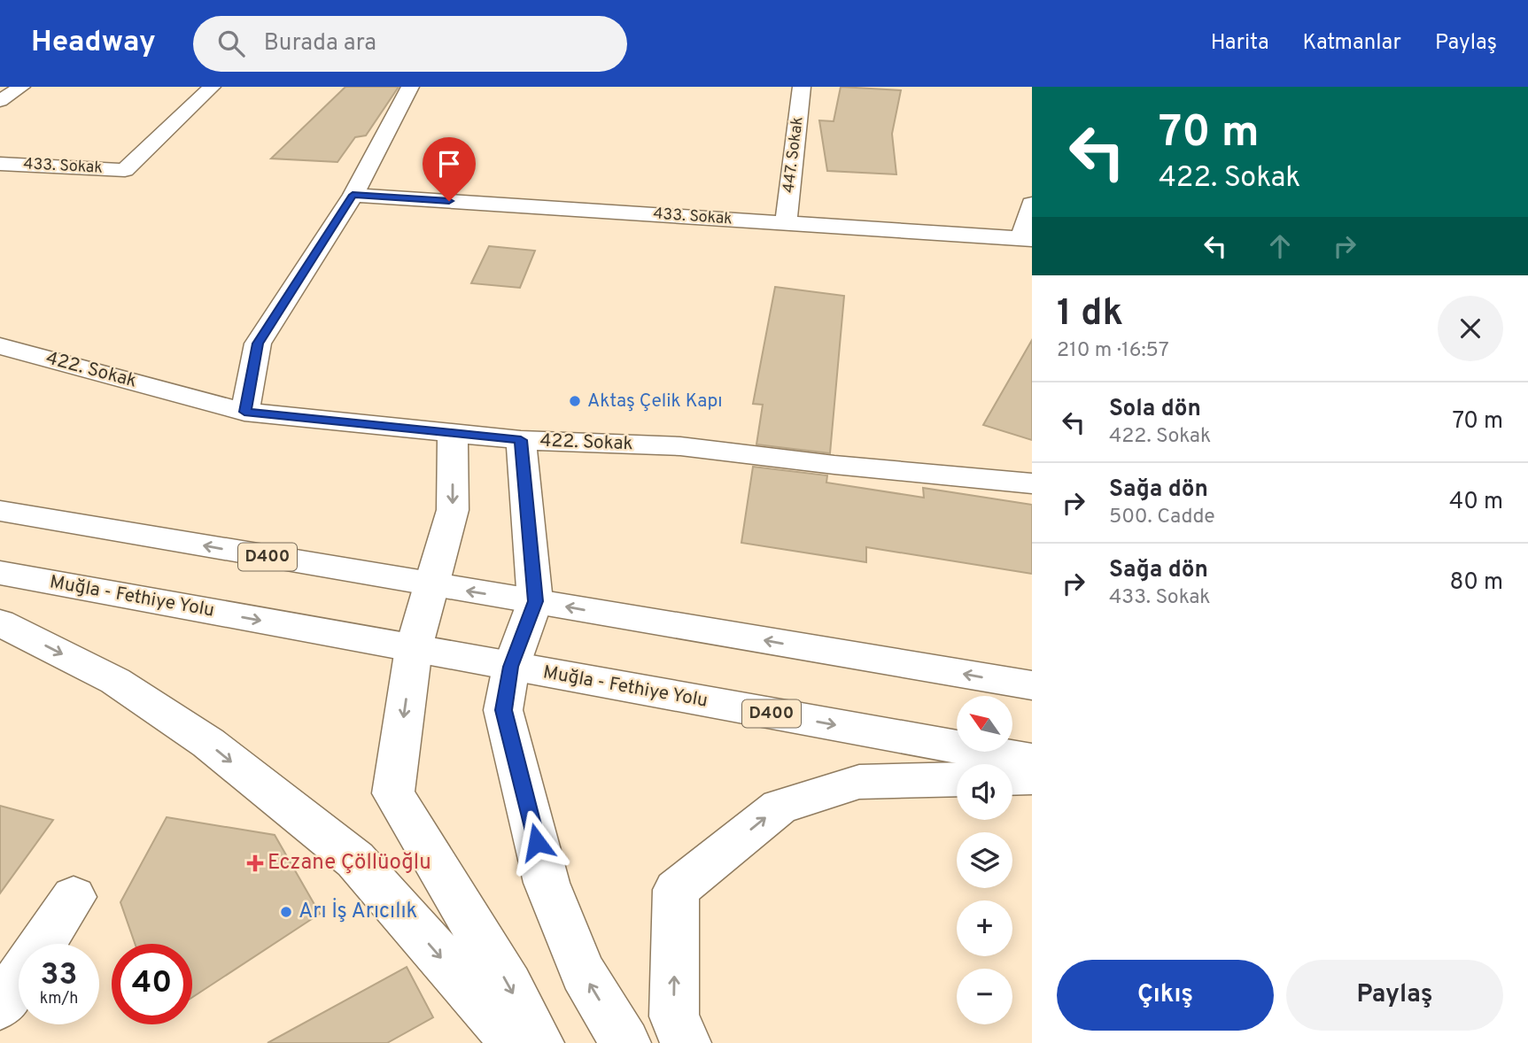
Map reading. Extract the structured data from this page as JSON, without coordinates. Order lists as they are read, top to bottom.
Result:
{
  "streets": {
    "main road": [
      "447. Sokak",
      "433. Sokak",
      "422. Sokak",
      "D400",
      "Muğla - Fethiye Yolu"
    ]
  },
  "crossings": [
    ["447. Sokak", "433. Sokak"]
  ],
  "places": {
    "other": ["Aktaş Çelik Kapı", "Arı İş Arıcılık"],
    "health": ["Eczane Çöllüoğlu"]
  },
  "north": "top left",
  "page": {
    "header": "Headway",
    "search": "Burada ara",
    "nav": ["Harita", "Katmanlar", "Paylaş"],
    "turn": ["70 m", "422. Sokak"],
    "heading": ["1 dk", "210 m · 16:57"],
    "list": [
      {
        "name": "Sola dön",
        "note": "422. Sokak",
        "value": "70 m"
      },
      {
        "name": "Sağa dön",
        "note": "500. Cadde",
        "value": "40 m"
      },
      {
        "name": "Sağa dön",
        "note": "433. Sokak",
        "value": "80 m"
      }
    ],
    "map_buttons": ["+", "−"],
    "speed": "33 km/h",
    "limit": "40",
    "buttons": ["Çıkış", "Paylaş"]
  }
}
